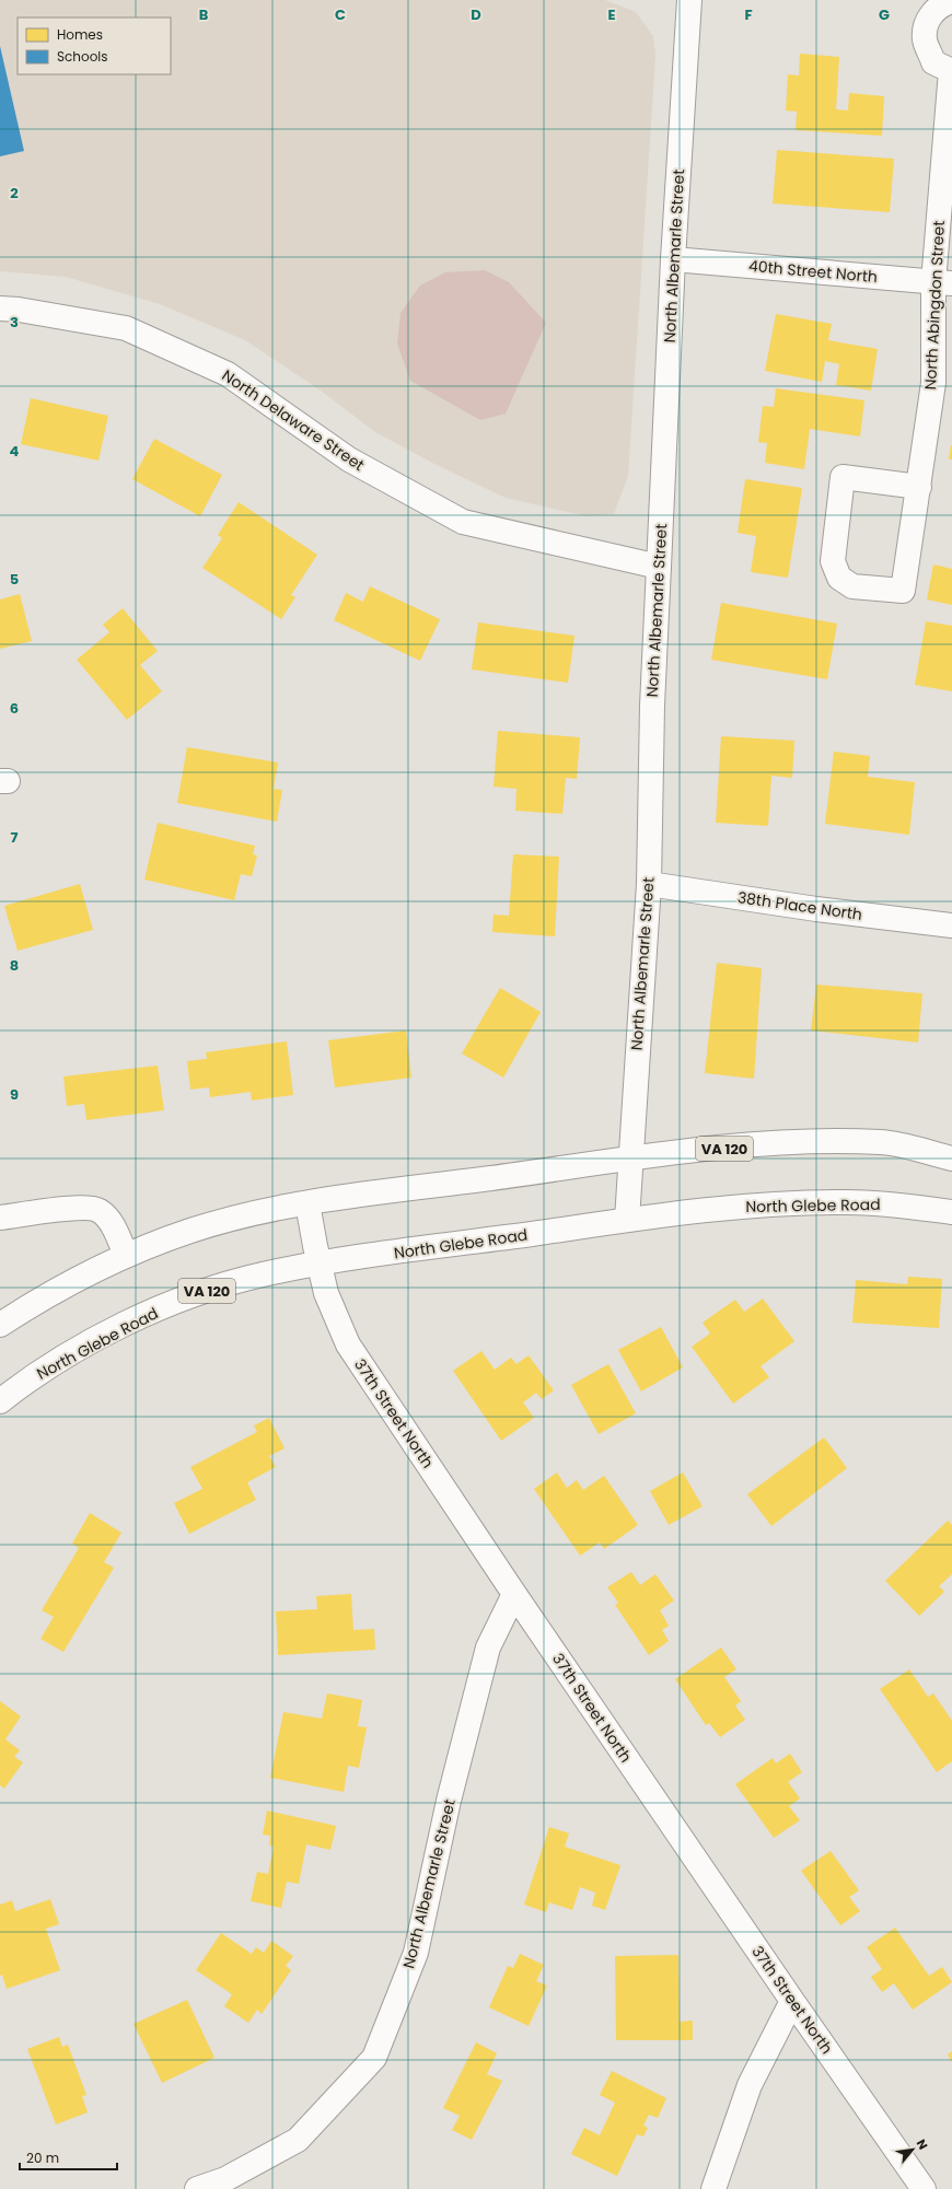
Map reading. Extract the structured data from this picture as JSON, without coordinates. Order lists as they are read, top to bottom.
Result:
{
  "streets": {
    "street": [
      "North Albemarle Street",
      "40th Street North",
      "North Abingdon Street",
      "North Delaware Street",
      "38th Place North",
      "VA 120",
      "North Glebe Road",
      "37th Street North"
    ]
  },
  "crossings": [
    ["North Albemarle Street", "40th Street North"],
    ["North Albemarle Street", "North Delaware Street"],
    ["North Albemarle Street", "38th Place North"],
    ["North Albemarle Street", "VA 120"],
    ["North Albemarle Street", "North Glebe Road"],
    ["North Albemarle Street", "37th Street North"],
    ["40th Street North", "North Abingdon Street"],
    ["VA 120", "37th Street North"],
    ["North Glebe Road", "37th Street North"]
  ],
  "legend": ["Homes", "Schools"],
  "scale_bar": "20 m",
  "north": "top right",
  "grid": {
    "columns": [
      "B",
      "C",
      "D",
      "E",
      "F",
      "G"
    ],
    "rows": [
      "2",
      "3",
      "4",
      "5",
      "6",
      "7",
      "8",
      "9"
    ]
  }
}
